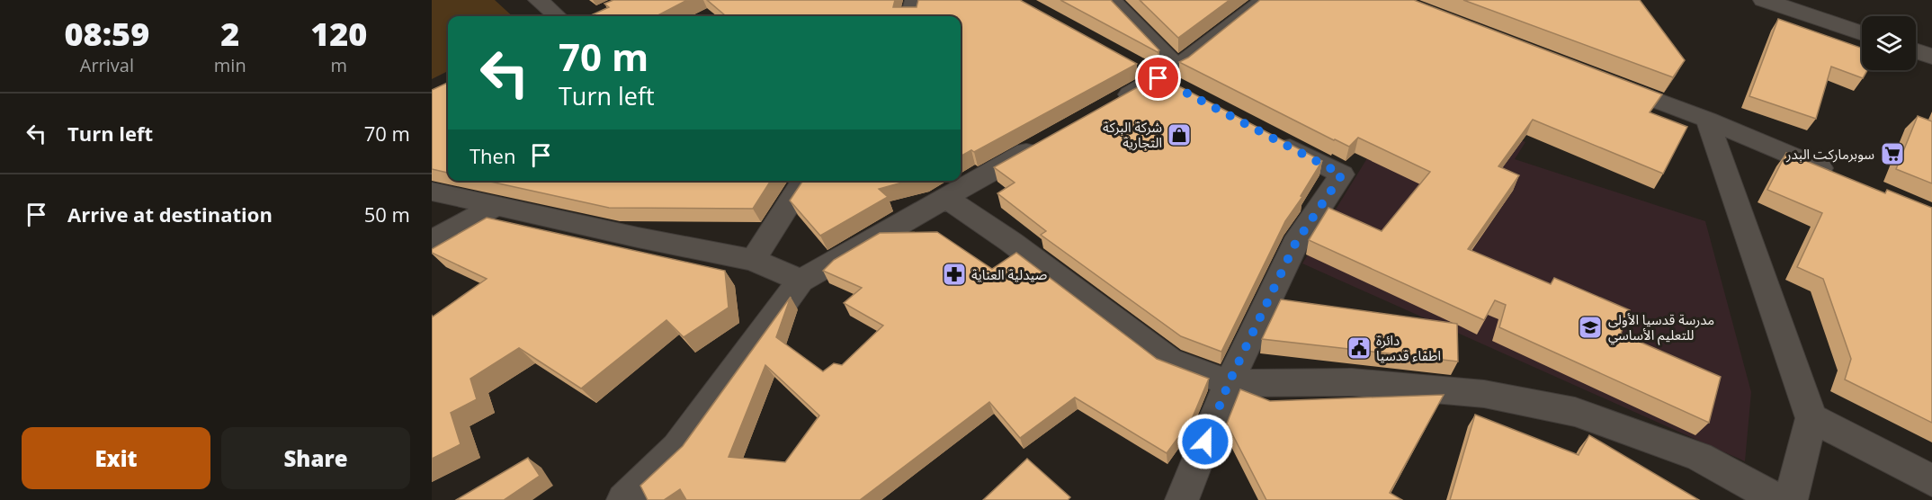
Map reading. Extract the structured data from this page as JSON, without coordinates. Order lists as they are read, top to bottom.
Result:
{
  "places": {
    "shop": ["شركة البركة التجارية"],
    "supermarket": ["سوبرماركت البدر"],
    "pharmacy": ["صيدلية العناية"],
    "school or university": ["مدرسة قدسيا الأولى للتعليم الأساسي"],
    "public building": ["دائرة اطفاء قدسيا"]
  },
  "page": {
    "eta": [
      "08:59",
      "Arrival",
      "2",
      "min",
      "120",
      "m"
    ],
    "turn": ["70 m", "Turn left"],
    "list": [
      {
        "name": "Turn left",
        "value": "70 m"
      },
      {
        "name": "Arrive at destination",
        "value": "50 m"
      }
    ],
    "then": "Then",
    "buttons": ["Exit", "Share"]
  }
}
